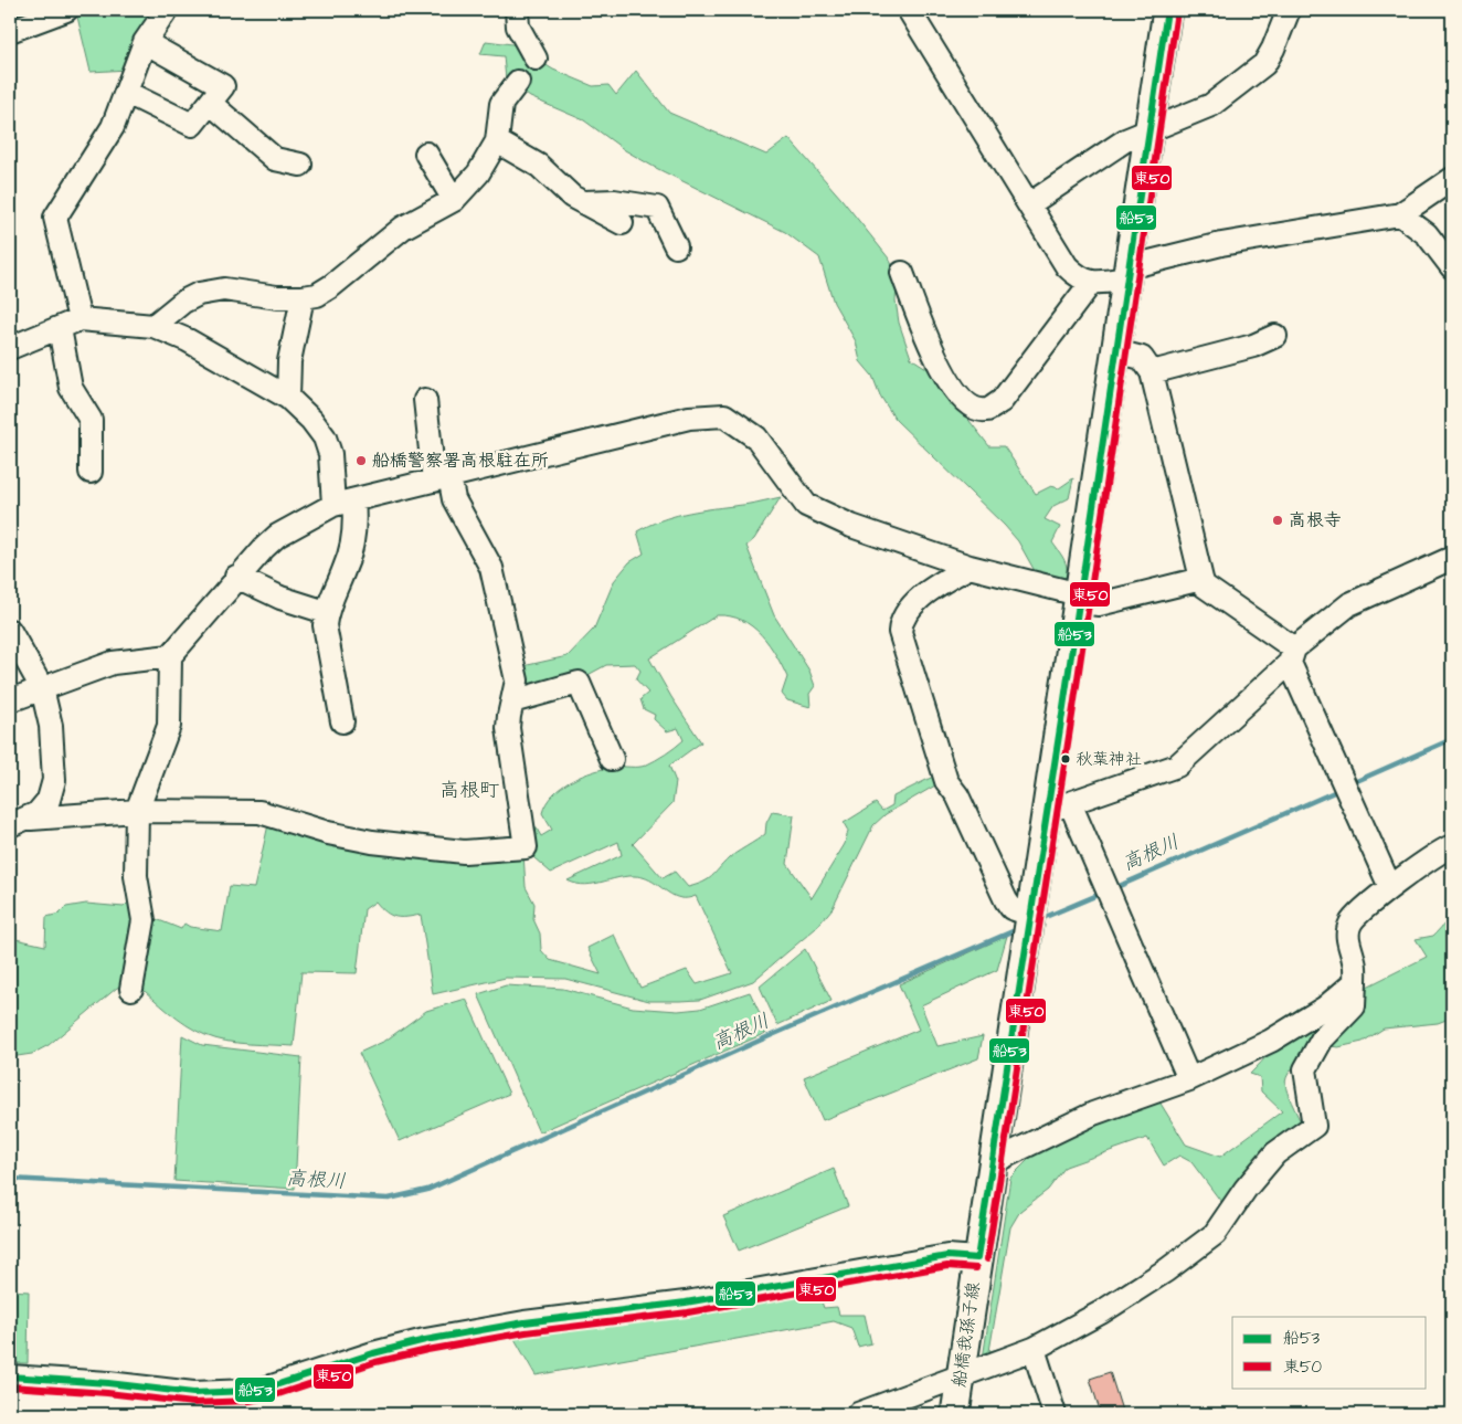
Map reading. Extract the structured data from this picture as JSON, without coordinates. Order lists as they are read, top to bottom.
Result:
{
  "streets": {
    "main road": ["船橋我孫子線"]
  },
  "districts": ["高根町"],
  "water": ["高根川"],
  "places": ["船橋警察署高根駐在所", "高根寺", "秋葉神社"],
  "lines": ["transit line 船53", "transit line 東50"],
  "legend": ["船53", "東50"]
}
